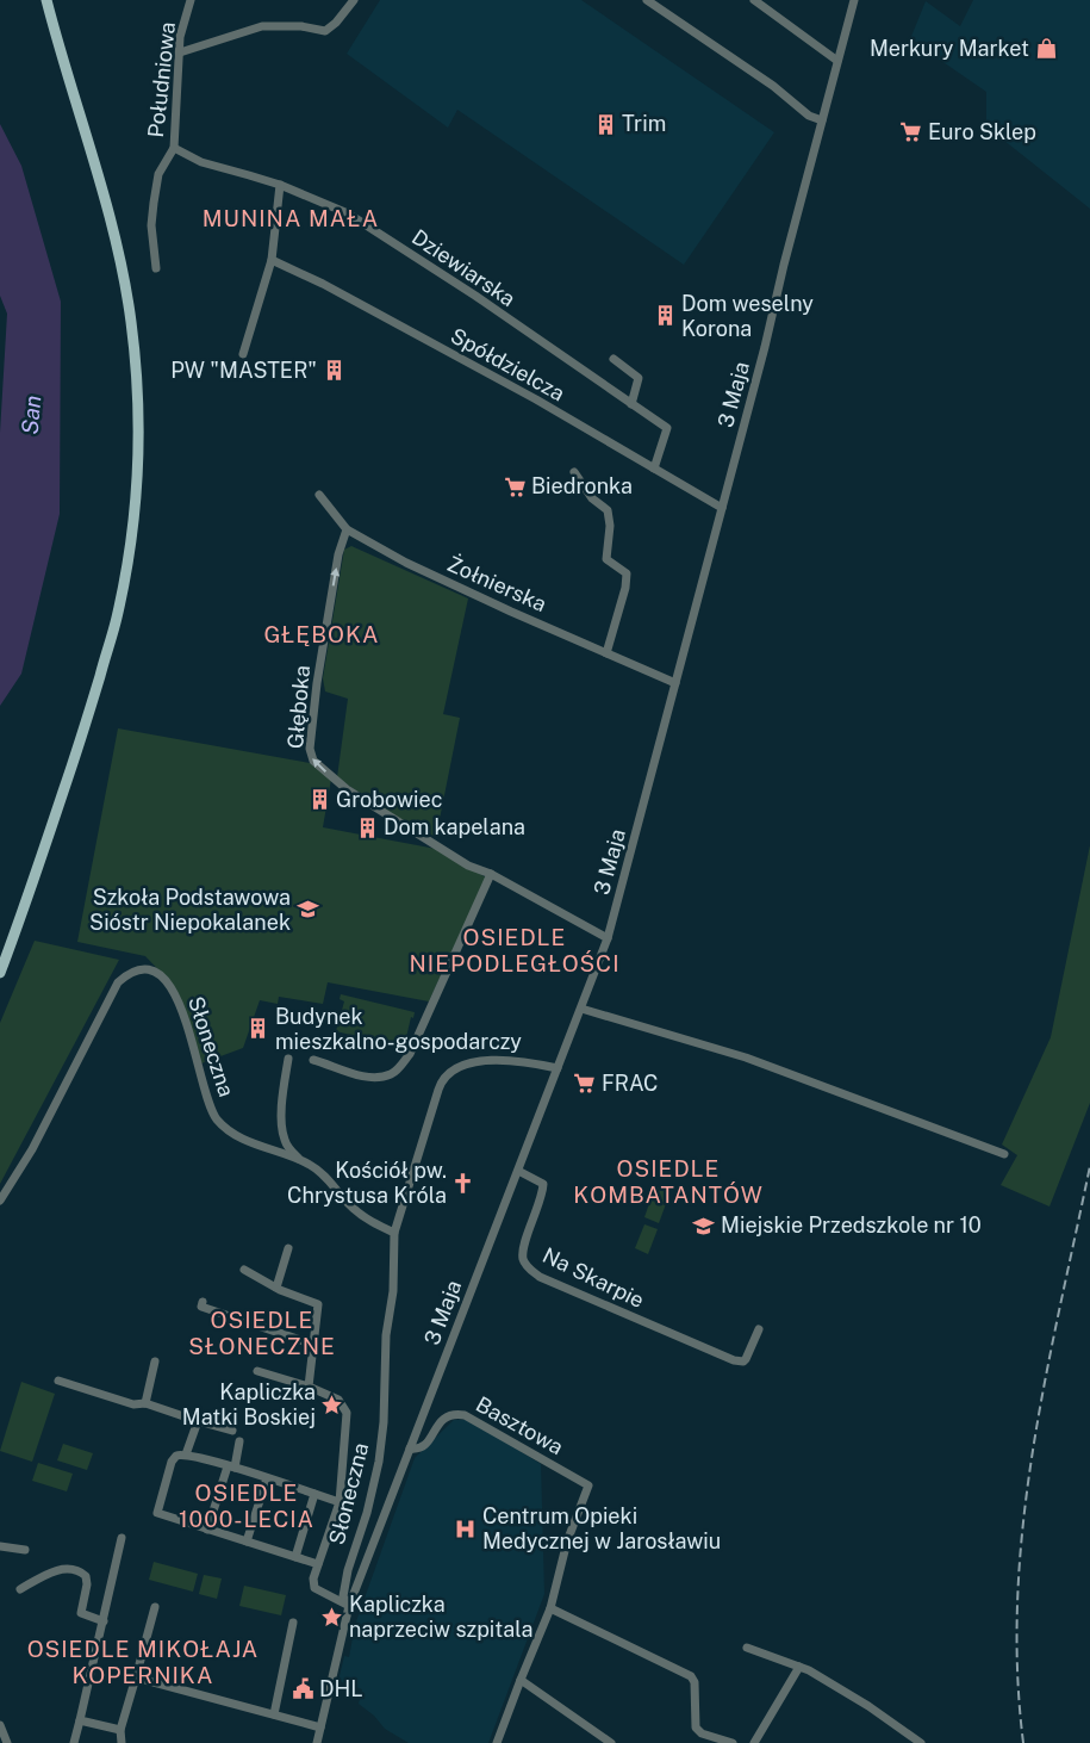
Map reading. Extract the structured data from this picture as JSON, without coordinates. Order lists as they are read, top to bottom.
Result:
{
  "streets": {
    "street": [
      "Południowa",
      "Dziewiarska",
      "Spółdzielcza",
      "3 Maja",
      "Żołnierska",
      "Głęboka",
      "Słoneczna",
      "Na Skarpie",
      "Basztowa"
    ]
  },
  "crossings": [
    ["Południowa", "Dziewiarska"],
    ["Dziewiarska", "Spółdzielcza"],
    ["Spółdzielcza", "3 Maja"],
    ["3 Maja", "Żołnierska"],
    ["3 Maja", "Głęboka"],
    ["3 Maja", "Słoneczna"],
    ["3 Maja", "Na Skarpie"],
    ["3 Maja", "Basztowa"],
    ["Żołnierska", "Głęboka"]
  ],
  "one_way": ["Głęboka"],
  "districts": [
    "MUNINA MAŁA",
    "GŁĘBOKA",
    "OSIEDLE NIEPODLEGŁOŚCI",
    "OSIEDLE KOMBATANTÓW",
    "OSIEDLE SŁONECZNE",
    "OSIEDLE 1000-LECIA",
    "OSIEDLE MIKOŁAJA KOPERNIKA"
  ],
  "water": ["San"],
  "places": {
    "shop": ["Merkury Market"],
    "building": [
      "Trim",
      "Dom weselny Korona",
      "PW \"MASTER\"",
      "Grobowiec",
      "Dom kapelana",
      "Budynek mieszkalno-gospodarczy"
    ],
    "supermarket": ["Euro Sklep", "Biedronka", "FRAC"],
    "school or university": ["Szkoła Podstawowa Sióstr Niepokalanek", "Miejskie Przedszkole nr 10"],
    "church": ["Kościół pw. Chrystusa Króla"],
    "place": ["Kapliczka Matki Boskiej", "Kapliczka naprzeciw szpitala"],
    "hospital": ["Centrum Opieki Medycznej w Jarosławiu"],
    "public building": ["DHL"]
  }
}
